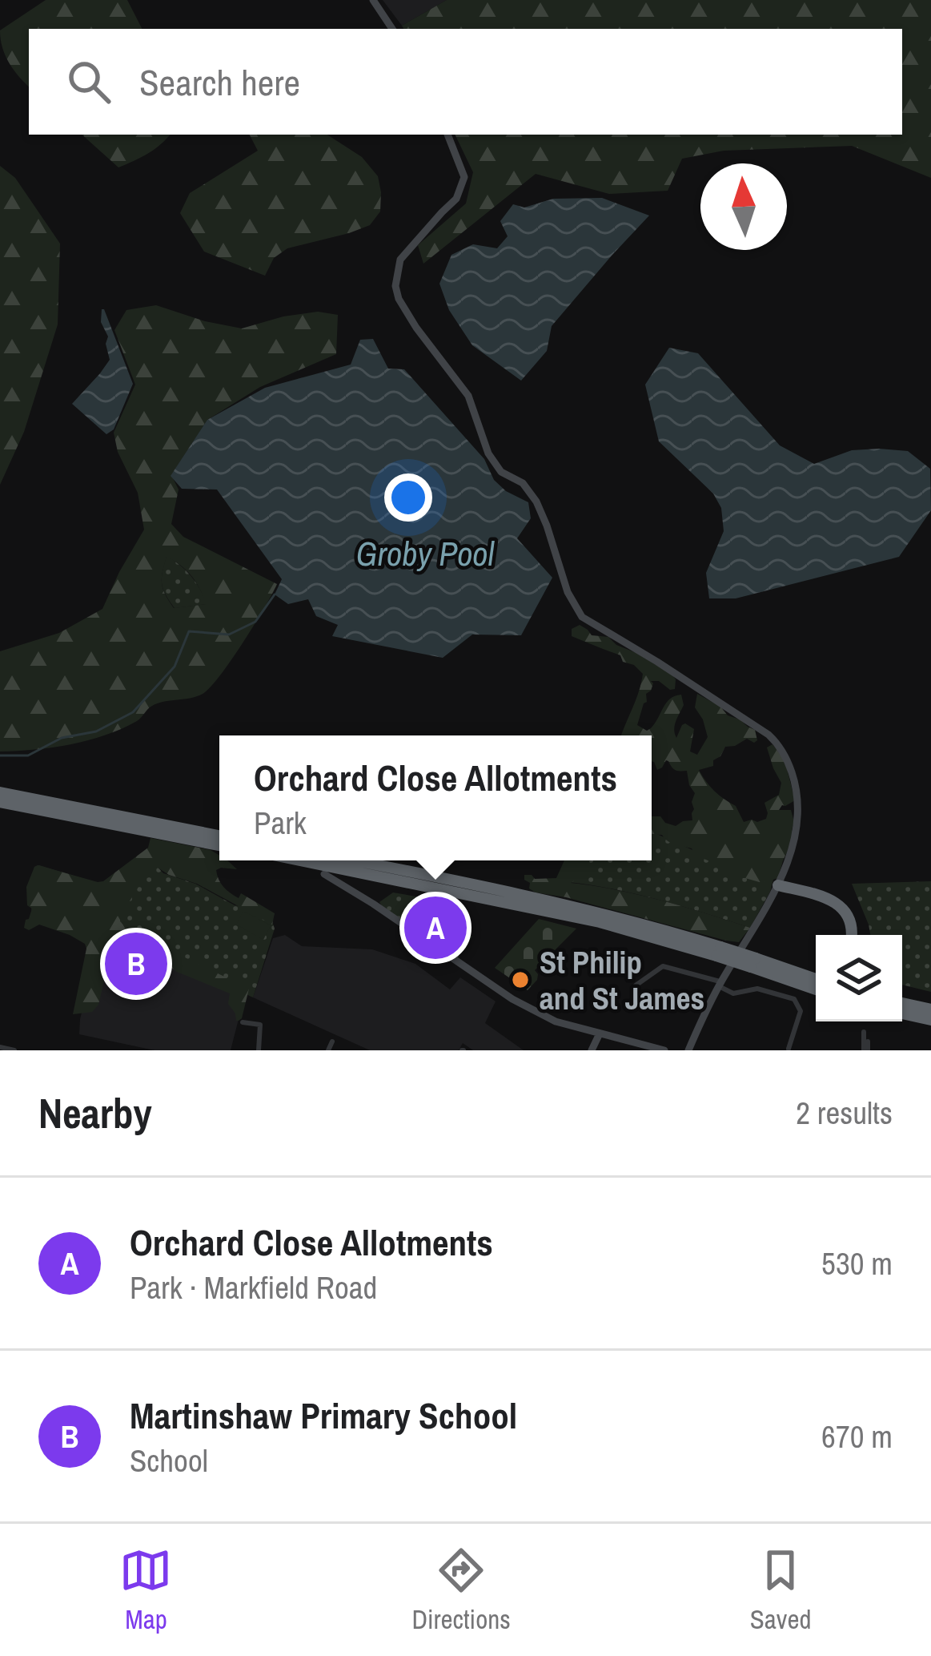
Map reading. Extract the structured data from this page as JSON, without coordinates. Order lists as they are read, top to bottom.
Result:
{
  "water": ["Groby Pool"],
  "places": ["St Philip and St James"],
  "north": "top",
  "page": {
    "search": "Search here",
    "popup": ["Orchard Close Allotments", "Park"],
    "pins": ["A", "B"],
    "heading": ["Nearby", "2 results"],
    "list": [
      {
        "mark": "A",
        "name": "Orchard Close Allotments",
        "note": "Park · Markfield Road",
        "value": "530 m"
      },
      {
        "mark": "B",
        "name": "Martinshaw Primary School",
        "note": "School",
        "value": "670 m"
      }
    ],
    "nav": ["Map", "Directions", "Saved"]
  }
}
